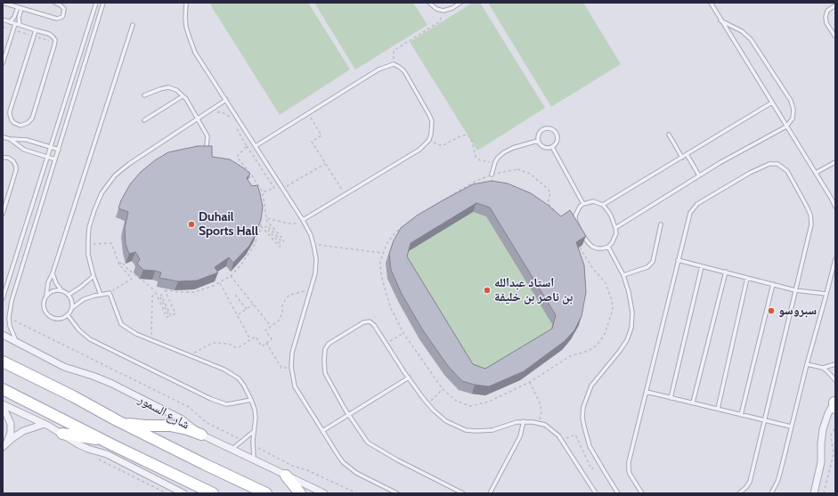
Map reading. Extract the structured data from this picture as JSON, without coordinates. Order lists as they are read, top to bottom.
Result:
{
  "streets": {
    "street": ["شارع السمور"]
  },
  "places": ["Duhail Sports Hall", "استاد عبدالله بن ناصر بن خليفة", "سبروسو"]
}
